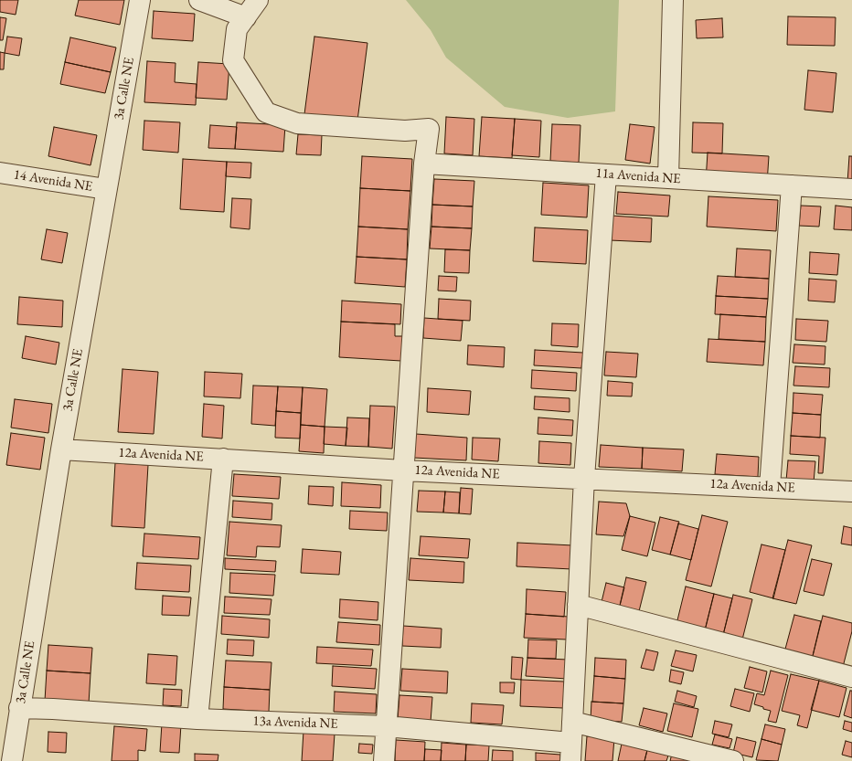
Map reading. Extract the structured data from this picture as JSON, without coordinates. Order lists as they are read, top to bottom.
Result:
{
  "streets": {
    "street": [
      "3a Calle NE",
      "11a Avenida NE",
      "14 Avenida NE",
      "12a Avenida NE",
      "13a Avenida NE"
    ]
  },
  "crossings": [
    ["3a Calle NE", "14 Avenida NE"],
    ["3a Calle NE", "12a Avenida NE"],
    ["3a Calle NE", "13a Avenida NE"]
  ]
}
